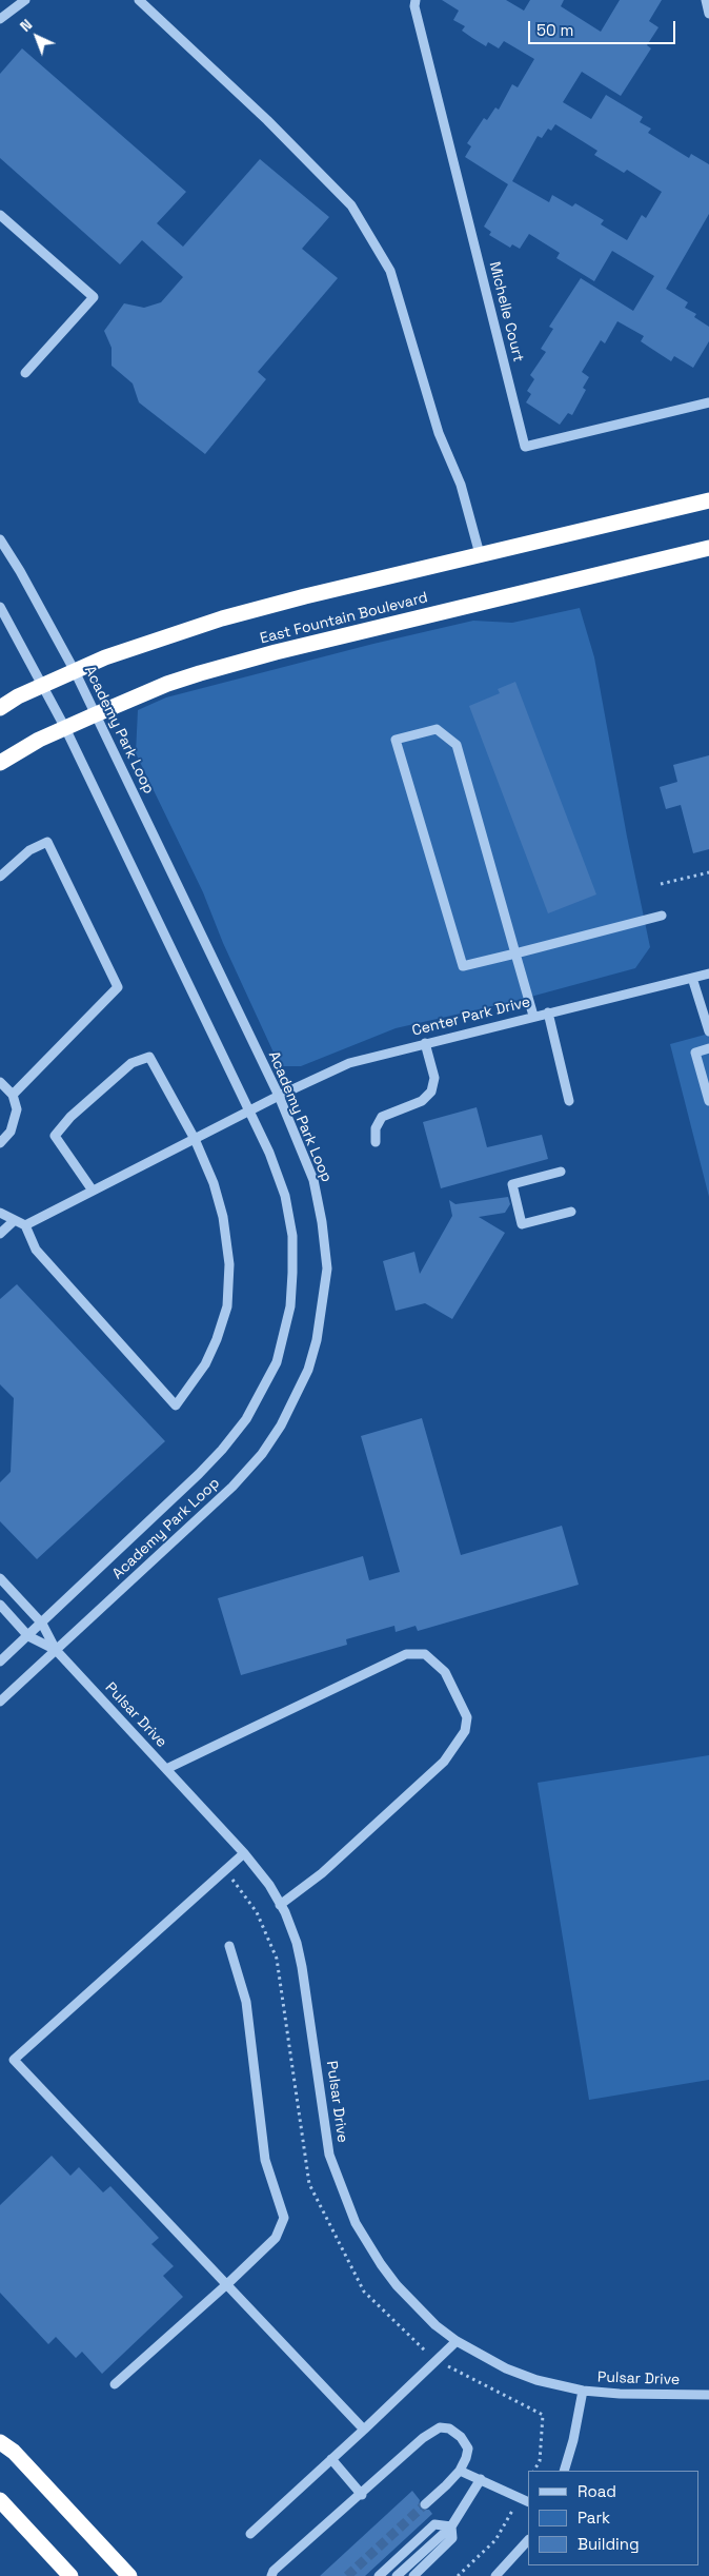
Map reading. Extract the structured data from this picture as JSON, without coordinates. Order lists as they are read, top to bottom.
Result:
{
  "streets": {
    "highway": ["East Fountain Boulevard"],
    "street": [
      "Michelle Court",
      "Academy Park Loop",
      "Center Park Drive",
      "Pulsar Drive"
    ]
  },
  "crossings": [
    ["East Fountain Boulevard", "Academy Park Loop"],
    ["Academy Park Loop", "Center Park Drive"],
    ["Academy Park Loop", "Pulsar Drive"]
  ],
  "legend": ["Road", "Park", "Building"],
  "scale_bar": "50 m",
  "north": "top left"
}
